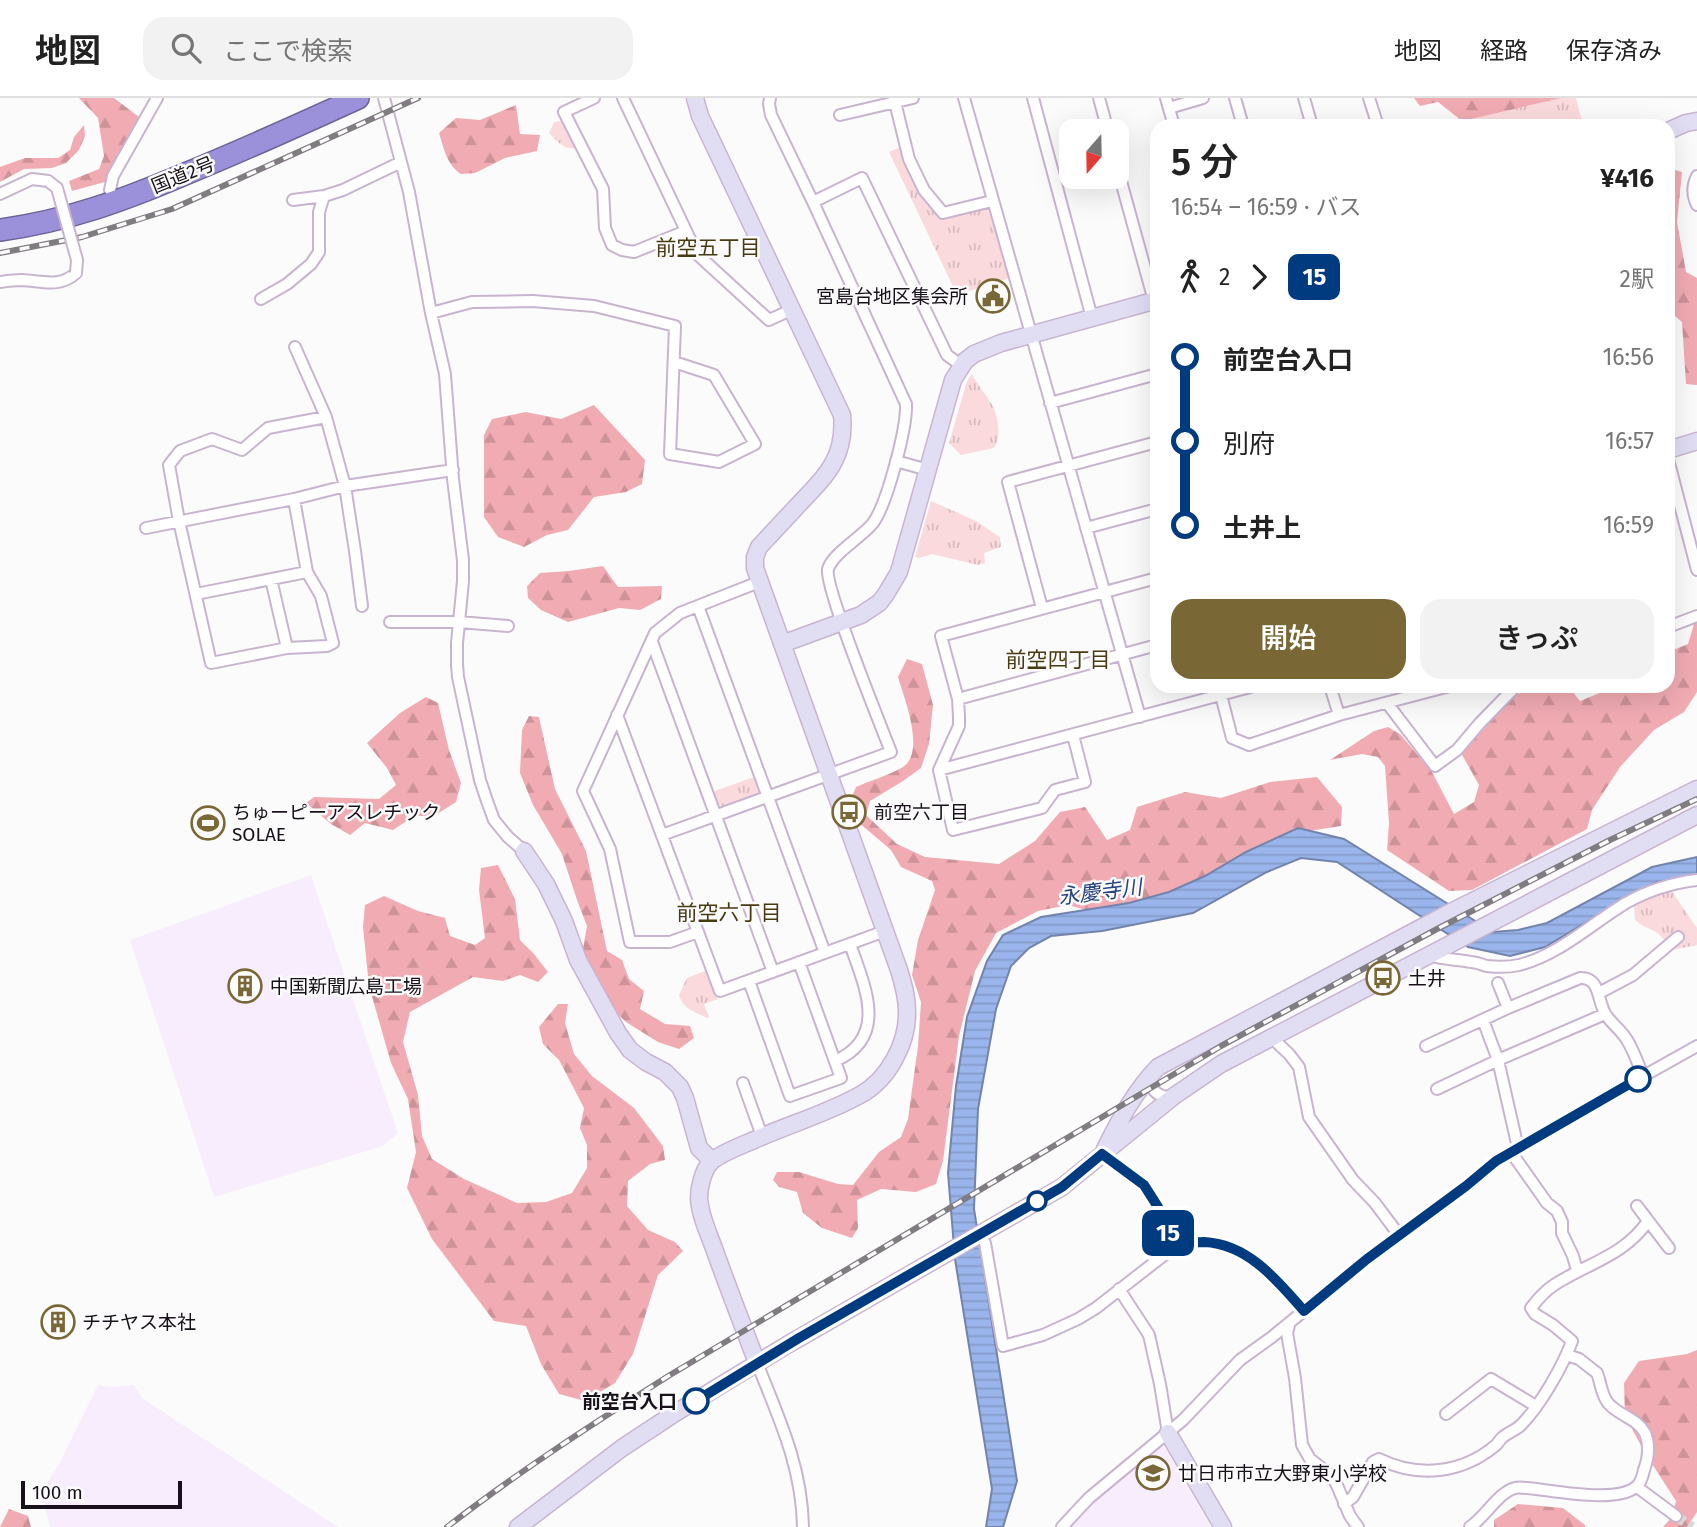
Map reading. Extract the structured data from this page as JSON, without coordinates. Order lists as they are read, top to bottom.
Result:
{
  "streets": {
    "highway": ["国道2号"]
  },
  "districts": ["前空五丁目", "前空四丁目", "前空六丁目"],
  "water": ["永慶寺川"],
  "places": {
    "public building": ["宮島台地区集会所"],
    "bus stop": ["前空六丁目", "土井"],
    "sports": ["ちゅーピーアスレチック SOLAE"],
    "building": ["中国新聞広島工場", "チチヤス本社"],
    "other": ["前空台入口"],
    "school or university": ["廿日市市立大野東小学校"]
  },
  "lines": ["bus line 15"],
  "scale_bar": "100 m",
  "north": "bottom",
  "page": {
    "header": "地図",
    "search": "ここで検索",
    "nav": ["地図", "経路", "保存済み"],
    "on_map": "15",
    "heading": ["5 分", "16:54 – 16:59 · バス", "¥416"],
    "legs": ["2", "15", "2駅"],
    "list": [
      {
        "name": "前空台入口",
        "value": "16:56"
      },
      {
        "name": "別府",
        "value": "16:57"
      },
      {
        "name": "土井上",
        "value": "16:59"
      }
    ],
    "buttons": ["開始", "きっぷ"],
    "scale": "100 m"
  }
}
